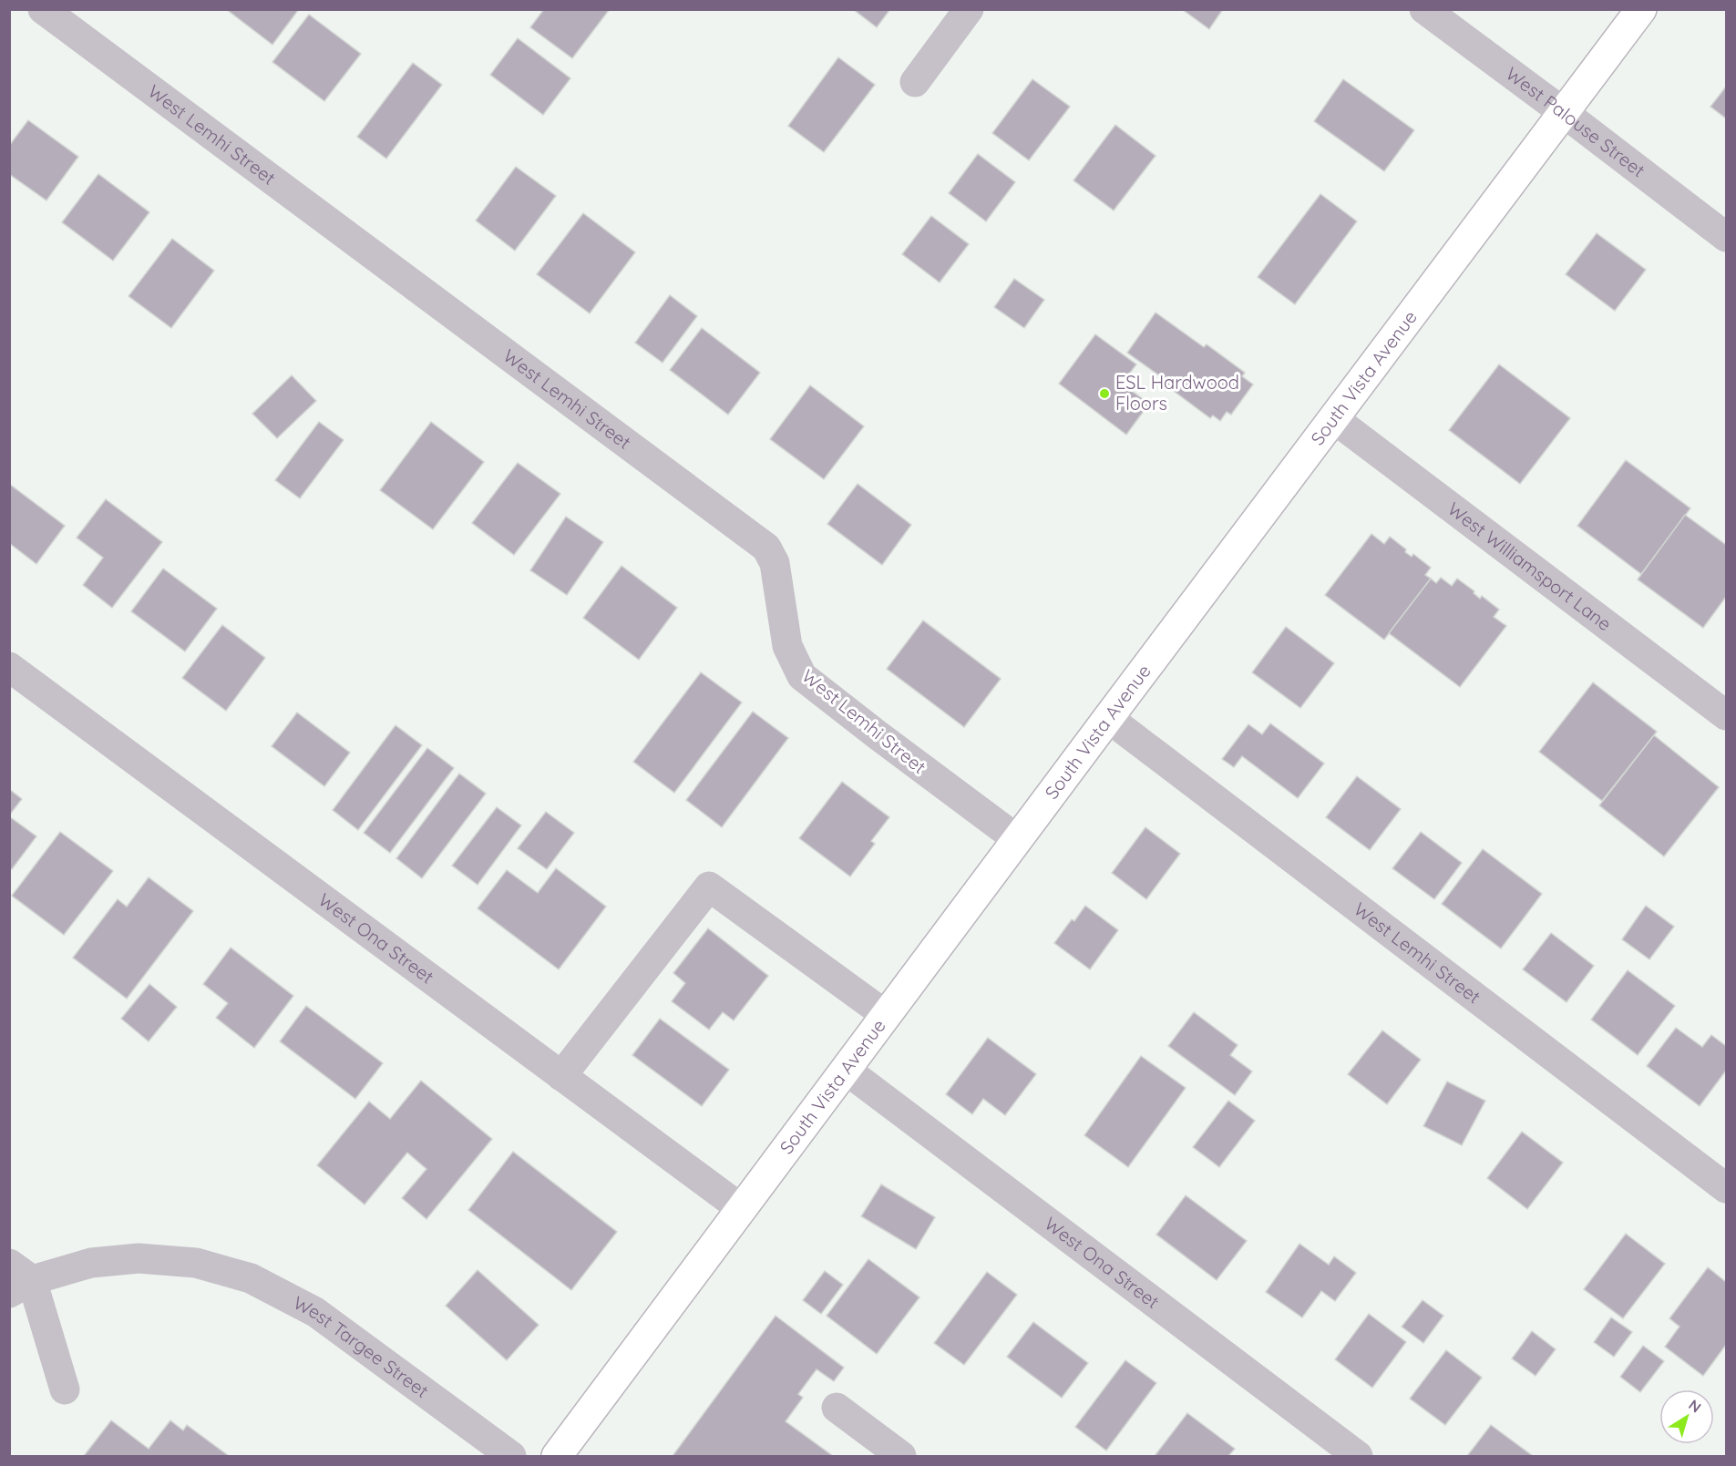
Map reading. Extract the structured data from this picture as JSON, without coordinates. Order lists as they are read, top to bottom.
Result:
{
  "streets": {
    "main road": ["South Vista Avenue"],
    "street": [
      "West Palouse Street",
      "West Lemhi Street",
      "West Williamsport Lane",
      "West Ona Street",
      "West Targee Street"
    ]
  },
  "crossings": [
    ["West Palouse Street", "South Vista Avenue"],
    ["West Lemhi Street", "South Vista Avenue"],
    ["South Vista Avenue", "West Williamsport Lane"],
    ["South Vista Avenue", "West Ona Street"]
  ],
  "places": ["ESL Hardwood Floors"],
  "north": "top right"
}
